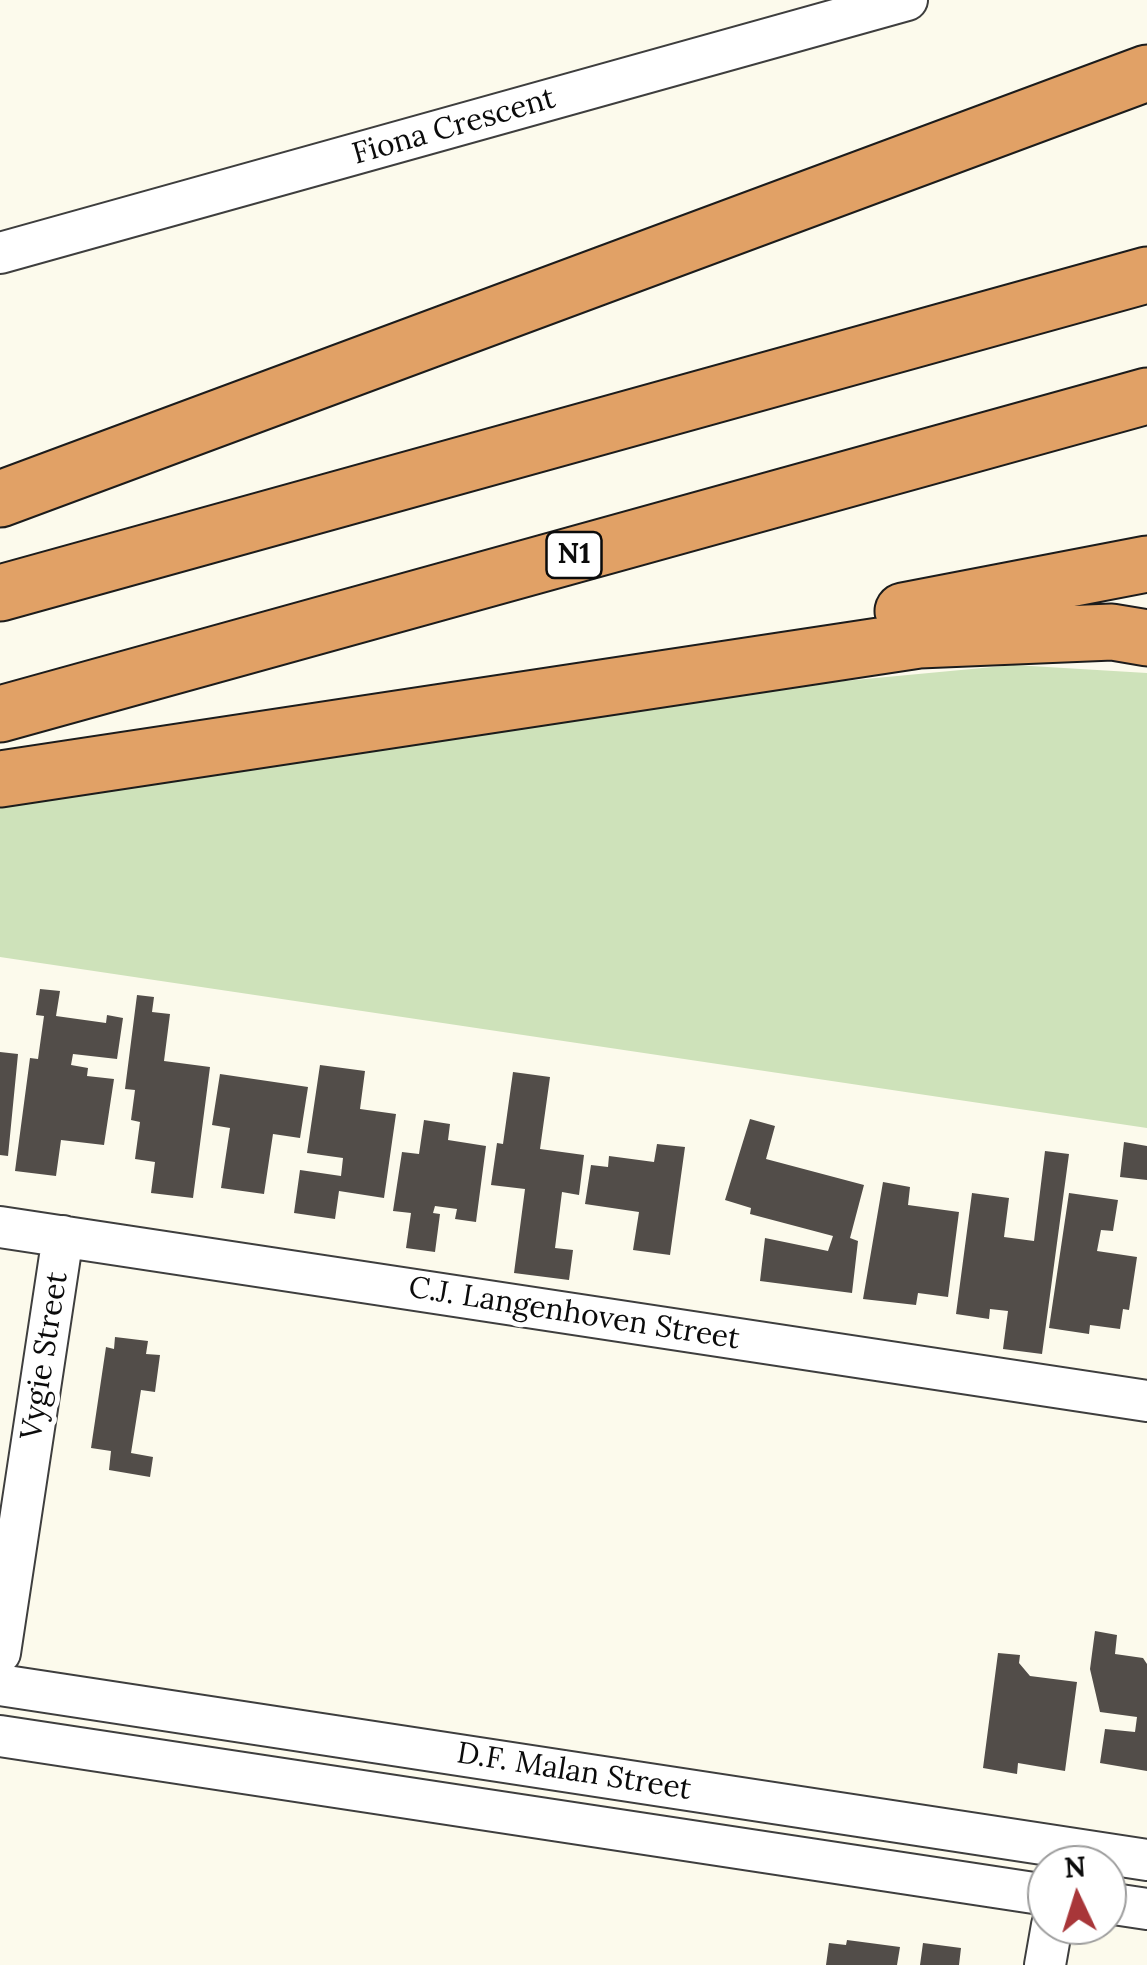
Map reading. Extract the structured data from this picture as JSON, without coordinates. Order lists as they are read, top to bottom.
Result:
{
  "streets": {
    "highway": ["N1"],
    "street": [
      "Fiona Crescent",
      "C.J. Langenhoven Street",
      "Vygie Street",
      "D.F. Malan Street"
    ]
  },
  "crossings": [
    ["C.J. Langenhoven Street", "Vygie Street"]
  ],
  "north": "top"
}
